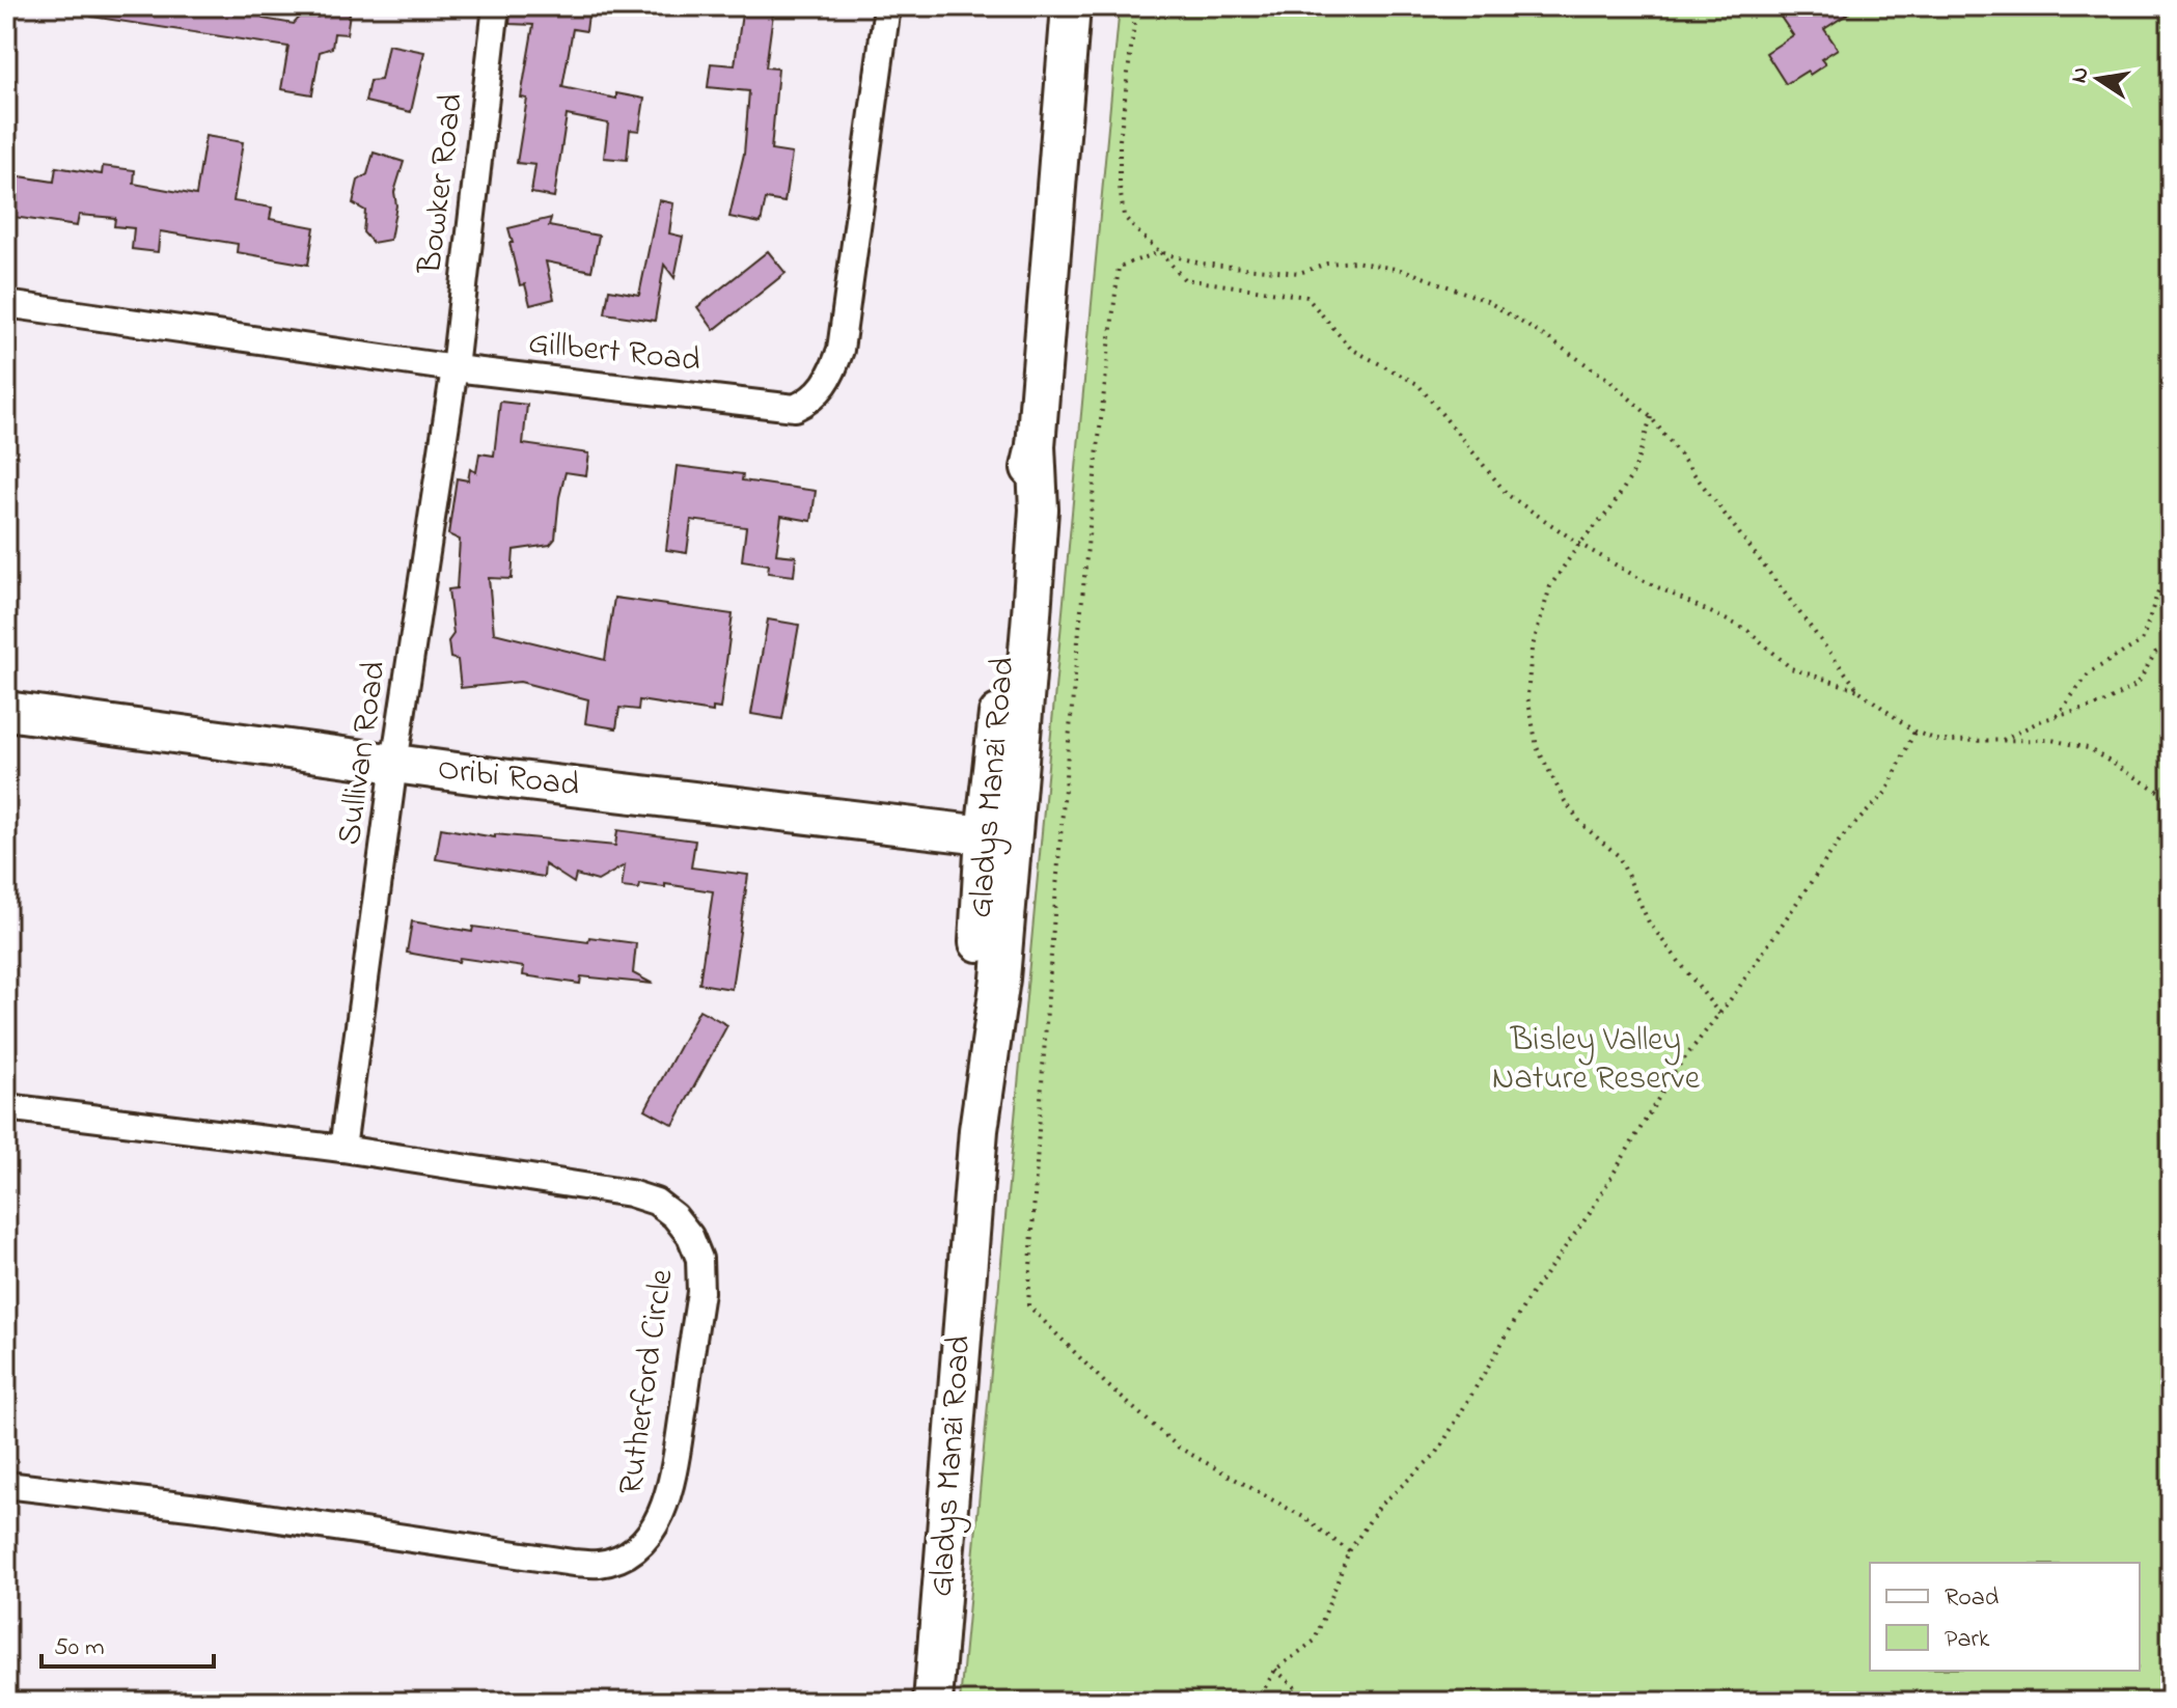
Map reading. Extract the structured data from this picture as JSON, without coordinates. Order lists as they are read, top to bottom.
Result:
{
  "streets": {
    "main road": ["Oribi Road", "Gladys Manzi Road"],
    "street": [
      "Bowker Road",
      "Gillbert Road",
      "Sullivan Road",
      "Rutherford Circle"
    ]
  },
  "crossings": [
    ["Bowker Road", "Gillbert Road"],
    ["Bowker Road", "Sullivan Road"],
    ["Gillbert Road", "Sullivan Road"],
    ["Sullivan Road", "Oribi Road"],
    ["Sullivan Road", "Rutherford Circle"],
    ["Oribi Road", "Gladys Manzi Road"]
  ],
  "parks": ["Bisley Valley Nature Reserve"],
  "legend": ["Road", "Park"],
  "scale_bar": "50 m",
  "north": "left"
}
